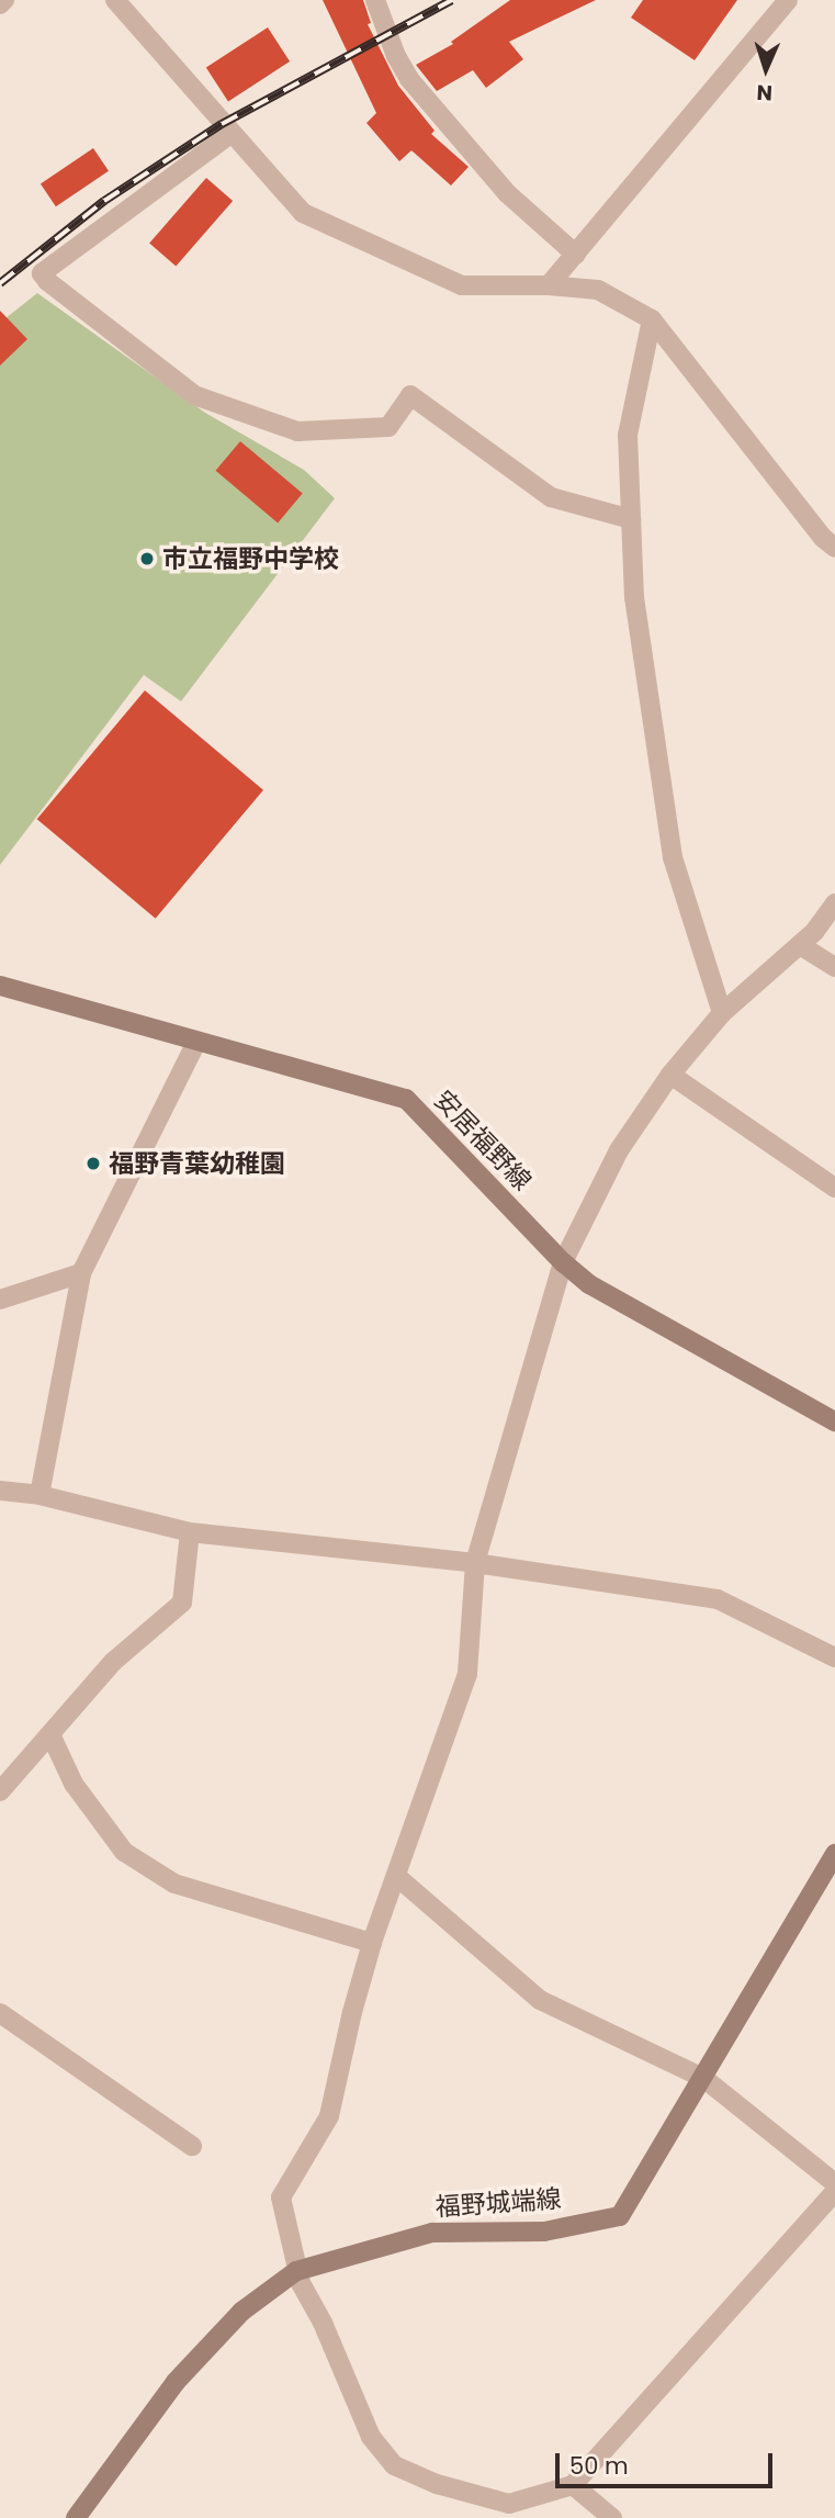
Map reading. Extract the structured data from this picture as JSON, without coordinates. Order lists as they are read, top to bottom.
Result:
{
  "streets": {
    "main road": ["安居福野線", "福野城端線"]
  },
  "places": ["市立福野中学校", "福野青葉幼稚園"],
  "scale_bar": "50 m",
  "north": "bottom"
}
